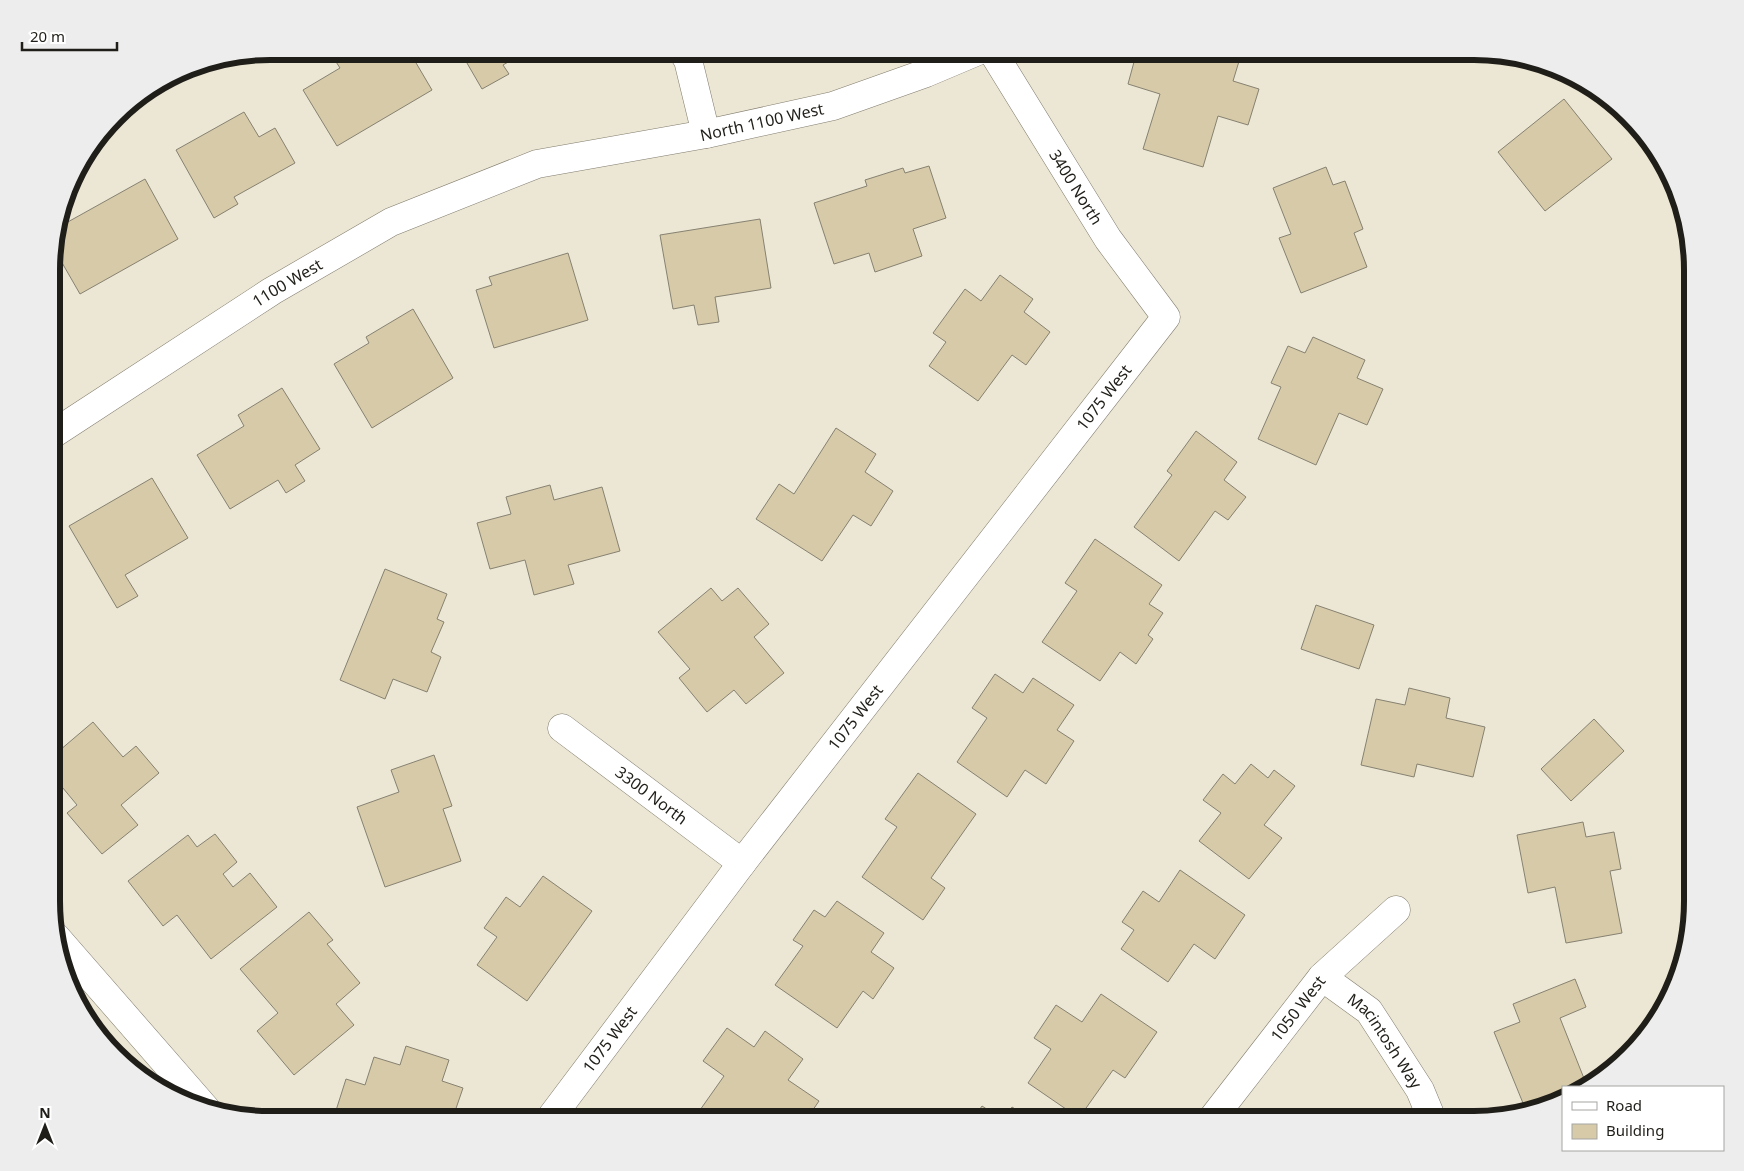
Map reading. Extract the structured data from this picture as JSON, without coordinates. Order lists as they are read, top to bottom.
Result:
{
  "streets": {
    "street": [
      "North 1100 West",
      "3400 North",
      "1100 West",
      "1075 West",
      "3300 North",
      "1050 West",
      "Macintosh Way"
    ]
  },
  "crossings": [
    ["North 1100 West", "1100 West"],
    ["3400 North", "1075 West"],
    ["1075 West", "3300 North"],
    ["1050 West", "Macintosh Way"]
  ],
  "legend": ["Road", "Building"],
  "scale_bar": "20 m",
  "north": "top"
}
